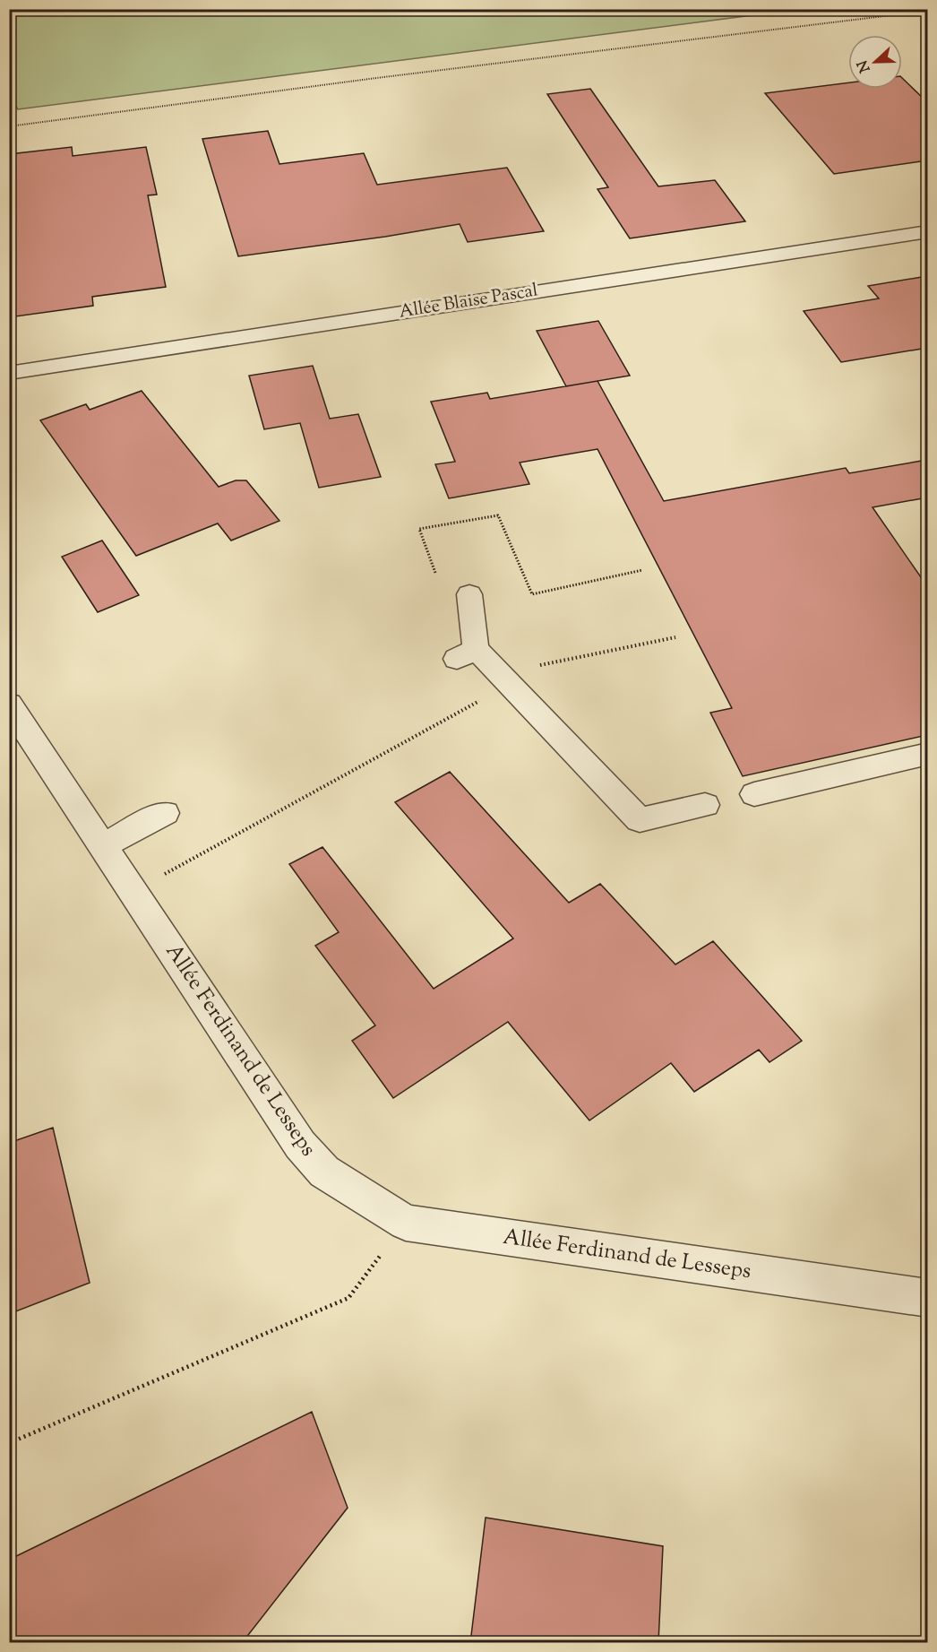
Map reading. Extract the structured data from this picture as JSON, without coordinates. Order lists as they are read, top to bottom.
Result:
{
  "streets": {
    "street": ["Allée Blaise Pascal", "Allée Ferdinand de Lesseps"]
  },
  "north": "left"
}
